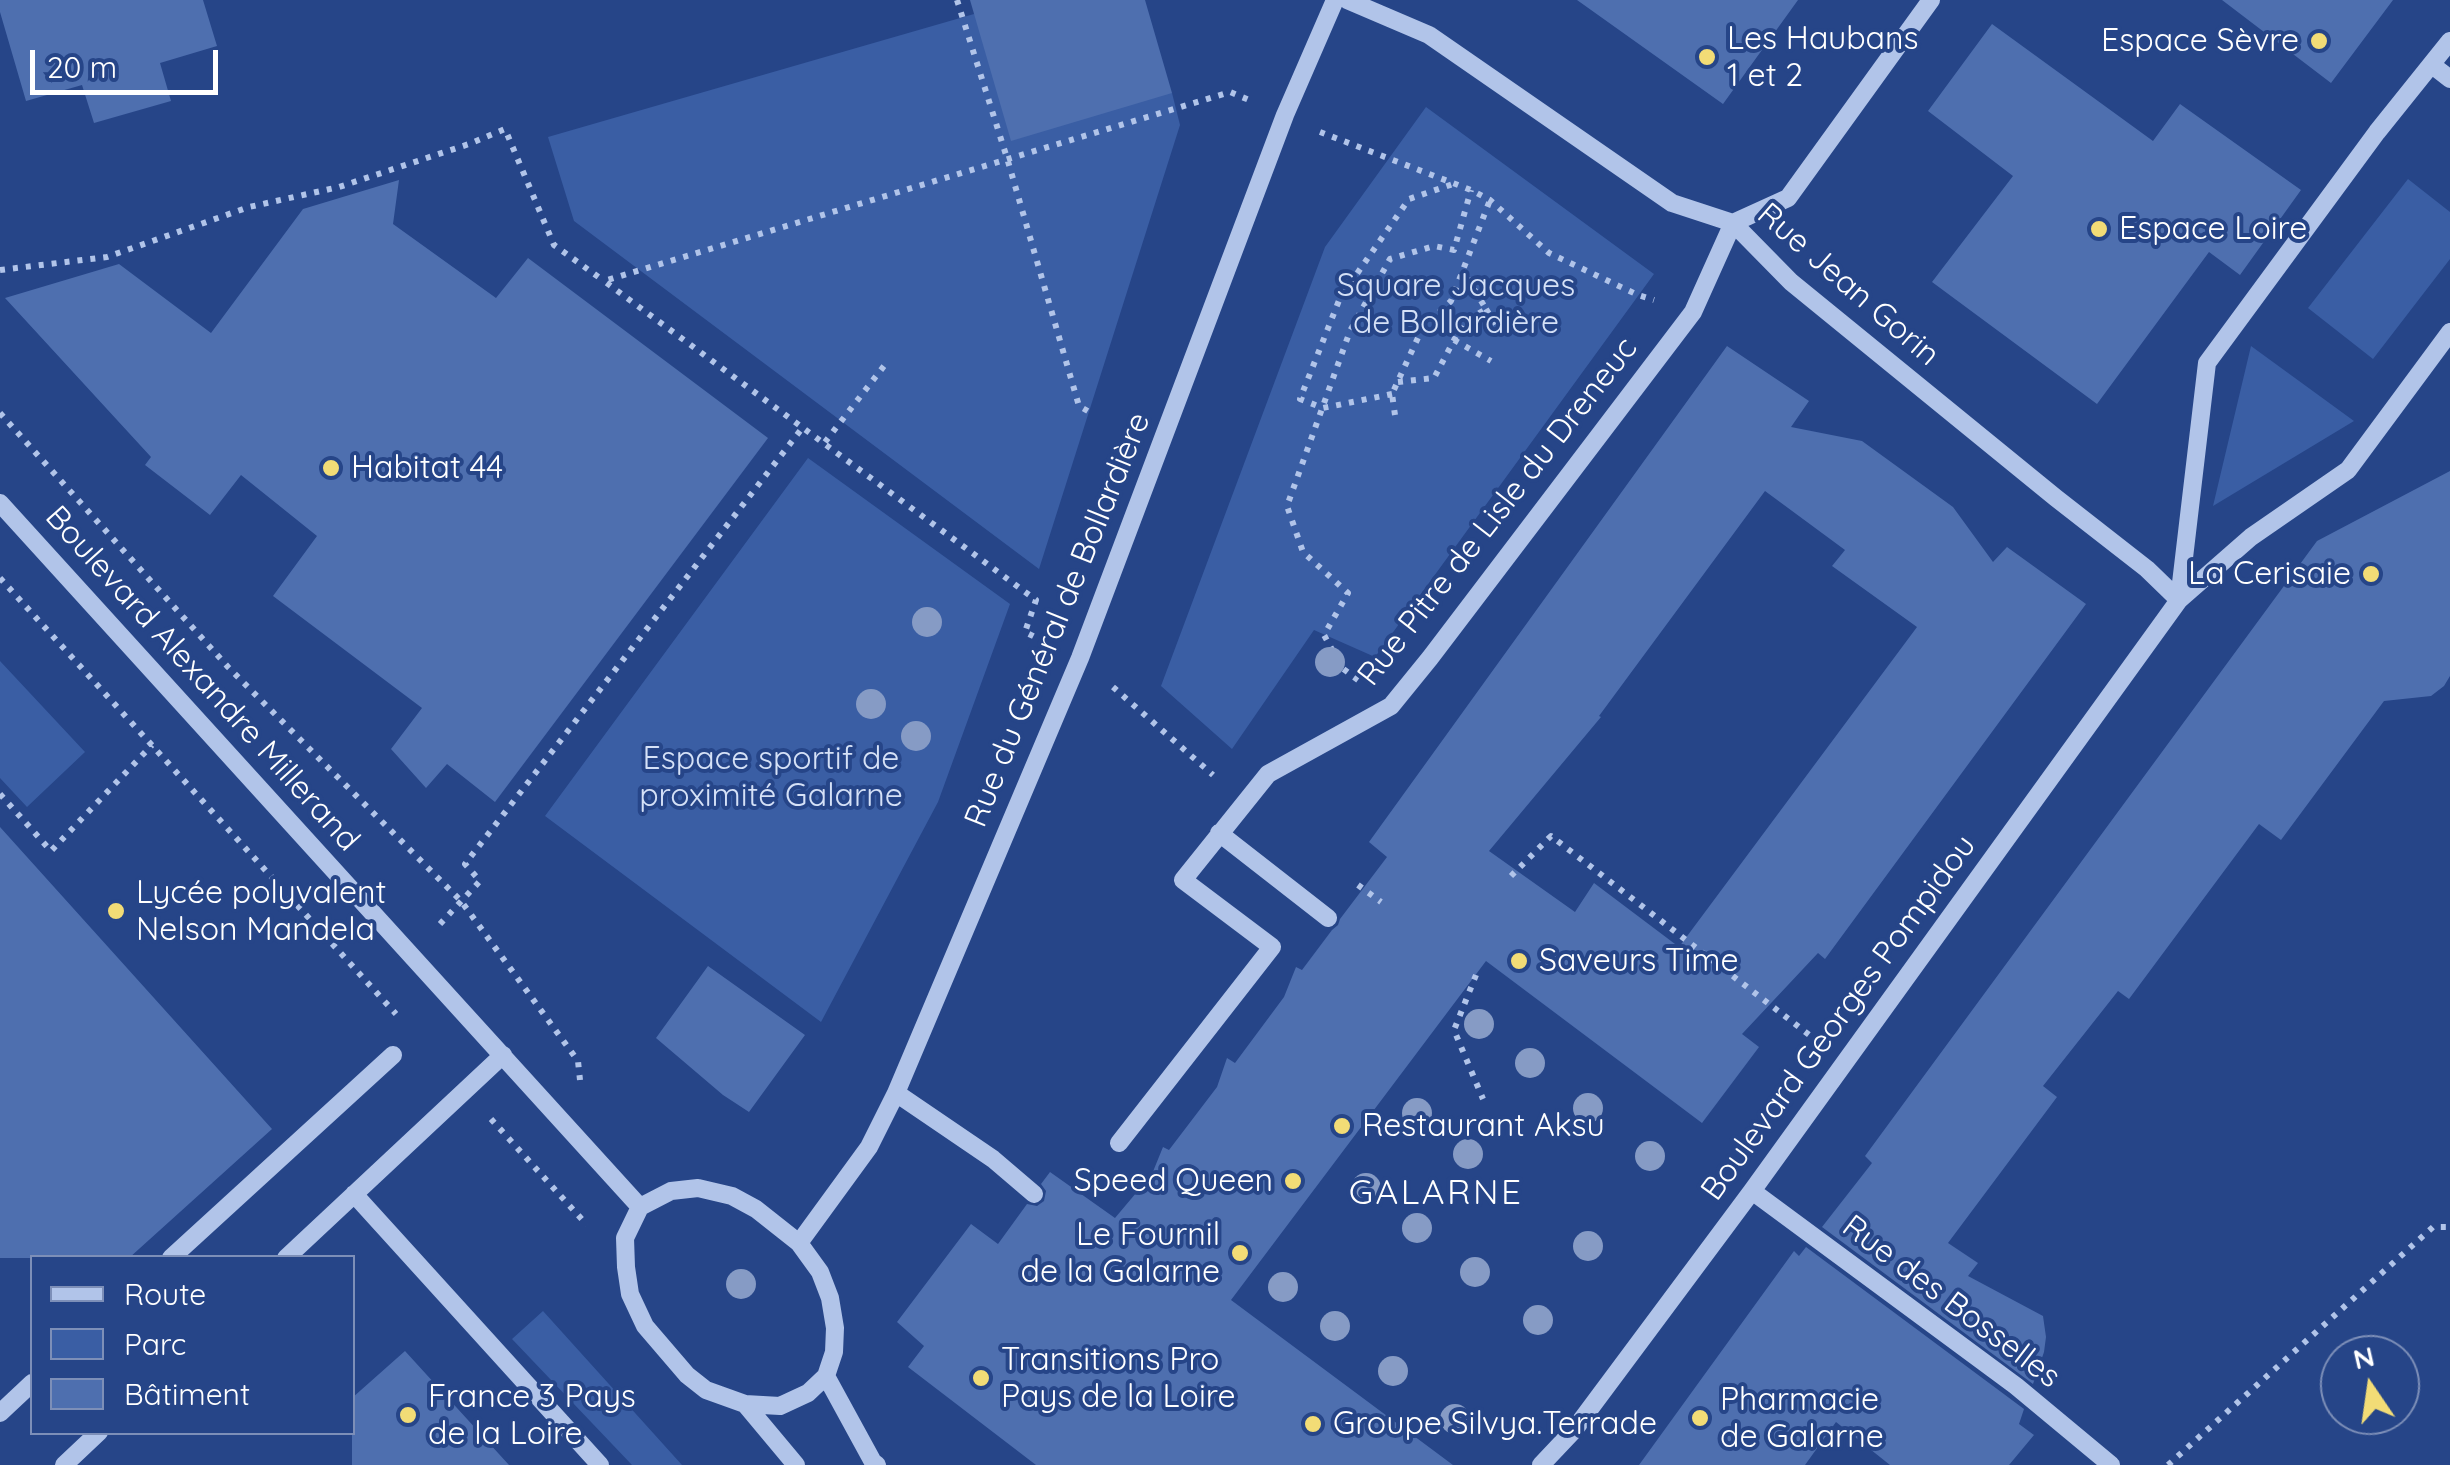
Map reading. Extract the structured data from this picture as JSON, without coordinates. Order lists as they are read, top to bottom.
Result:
{
  "streets": {
    "street": [
      "Rue Jean Gorin",
      "Rue Pitre de Lisle du Dreneuc",
      "Rue du Général de Bollardière",
      "Boulevard Alexandre Millerand",
      "Boulevard Georges Pompidou",
      "Rue des Bosselles"
    ]
  },
  "crossings": [
    ["Rue Jean Gorin", "Rue Pitre de Lisle du Dreneuc"],
    ["Rue Jean Gorin", "Boulevard Georges Pompidou"],
    ["Rue du Général de Bollardière", "Boulevard Alexandre Millerand"],
    ["Boulevard Georges Pompidou", "Rue des Bosselles"]
  ],
  "districts": ["GALARNE"],
  "parks": ["Square Jacques de Bollardière", "Espace sportif de proximité Galarne"],
  "places": [
    "Espace Sèvre",
    "Les Haubans 1 et 2",
    "Espace Loire",
    "Habitat 44",
    "La Cerisaie",
    "Lycée polyvalent Nelson Mandela",
    "Saveurs Time",
    "Restaurant Aksu",
    "Speed Queen",
    "Le Fournil de la Galarne",
    "Transitions Pro Pays de la Loire",
    "France 3 Pays de la Loire",
    "Pharmacie de Galarne",
    "Groupe Silvya.Terrade"
  ],
  "legend": ["Route", "Parc", "Bâtiment"],
  "scale_bar": "20 m",
  "north": "top"
}
